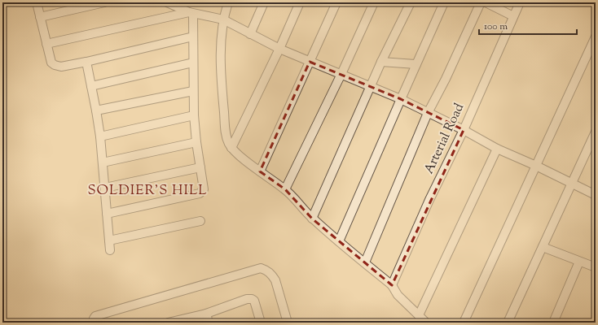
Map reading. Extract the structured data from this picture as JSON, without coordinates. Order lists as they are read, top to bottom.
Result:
{
  "streets": {
    "street": ["Arterial Road"]
  },
  "districts": ["SOLDIER'S HILL"],
  "scale_bar": "100 m"
}
